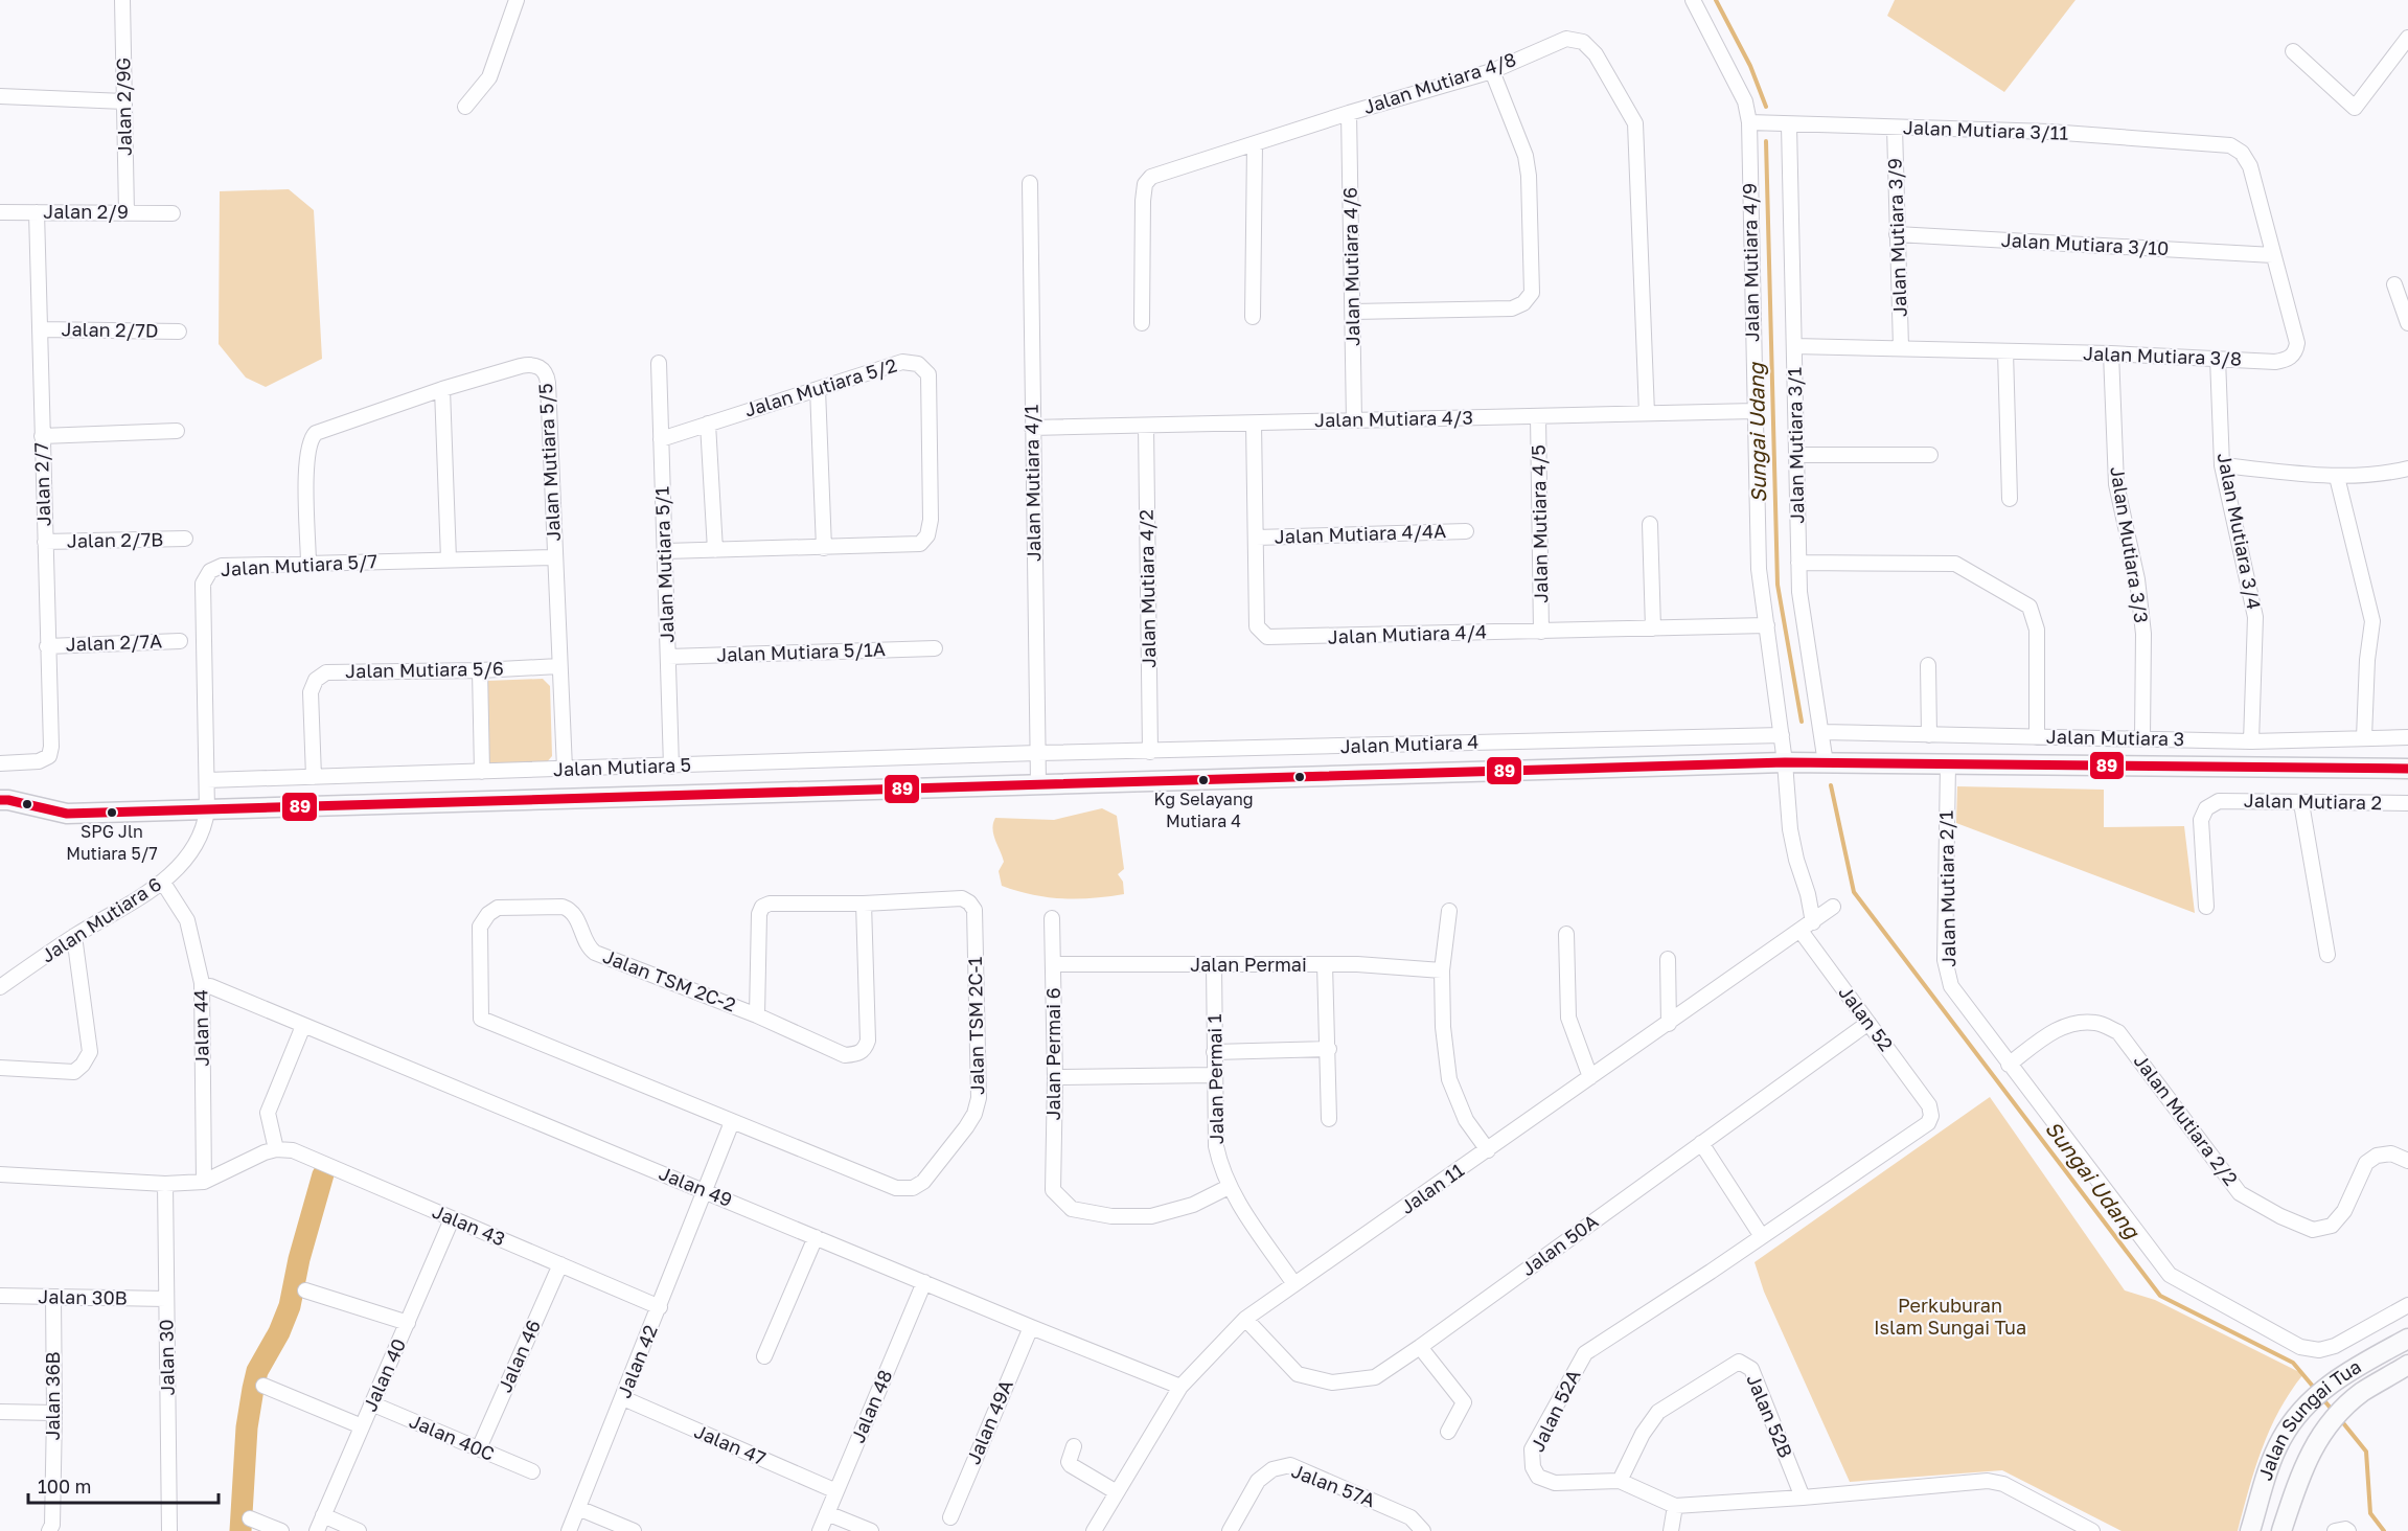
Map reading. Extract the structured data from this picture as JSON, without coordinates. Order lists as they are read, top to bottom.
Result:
{
  "streets": {
    "street": [
      "Jalan Mutiara 4/8",
      "Jalan 2/9G",
      "Jalan Mutiara 3/11",
      "Jalan 2/9",
      "Jalan Mutiara 3/9",
      "Jalan Mutiara 3/10",
      "Jalan Mutiara 4/9",
      "Jalan Mutiara 4/6",
      "Jalan 2/7D",
      "Jalan Mutiara 3/8",
      "Jalan Mutiara 5/2",
      "Jalan Mutiara 4/3",
      "Jalan Mutiara 3/1",
      "Jalan Mutiara 5/5",
      "Jalan Mutiara 4/1",
      "Jalan 2/7",
      "Jalan Mutiara 4/5",
      "Jalan Mutiara 3/4",
      "Jalan Mutiara 4/4A",
      "Jalan 2/7B",
      "Jalan Mutiara 3/3",
      "Jalan Mutiara 5/1",
      "Jalan Mutiara 5/7",
      "Jalan Mutiara 4/2",
      "Jalan Mutiara 4/4",
      "Jalan 2/7A",
      "Jalan Mutiara 5/1A",
      "Jalan Mutiara 5/6",
      "Jalan Mutiara 3",
      "Jalan Mutiara 4",
      "Jalan Mutiara 5",
      "Jalan Mutiara 2",
      "Jalan Mutiara 2/1",
      "Jalan Mutiara 6",
      "Jalan Permai",
      "Jalan TSM 2C-2",
      "Jalan 52",
      "Jalan TSM 2C-1",
      "Jalan 44",
      "Jalan Permai 6",
      "Jalan Permai 1",
      "Jalan Mutiara 2/2",
      "Jalan 49",
      "Jalan 11",
      "Jalan 43",
      "Jalan 50A",
      "Jalan 30B",
      "Jalan 46",
      "Jalan 30",
      "Jalan 42",
      "Jalan 40",
      "Jalan 36B",
      "Jalan 48",
      "Jalan 52A",
      "Jalan 52B",
      "Jalan 49A",
      "Jalan Sungai Tua",
      "Jalan 40C",
      "Jalan 47",
      "Jalan 57A"
    ]
  },
  "crossings": [
    ["Jalan Mutiara 4/8", "Jalan Mutiara 4/6"],
    ["Jalan Mutiara 4/8", "Jalan Mutiara 4/3"],
    ["Jalan 2/9G", "Jalan 2/9"],
    ["Jalan Mutiara 3/11", "Jalan Mutiara 3/9"],
    ["Jalan Mutiara 3/11", "Jalan Mutiara 4/9"],
    ["Jalan Mutiara 3/11", "Jalan Mutiara 3/8"],
    ["Jalan Mutiara 3/11", "Jalan Mutiara 3/1"],
    ["Jalan 2/9", "Jalan 2/7"],
    ["Jalan Mutiara 3/9", "Jalan Mutiara 3/10"],
    ["Jalan Mutiara 3/9", "Jalan Mutiara 3/8"],
    ["Jalan Mutiara 3/10", "Jalan Mutiara 3/8"],
    ["Jalan Mutiara 4/9", "Jalan Mutiara 4/3"],
    ["Jalan Mutiara 4/9", "Jalan Mutiara 4/4"],
    ["Jalan Mutiara 4/9", "Jalan Mutiara 4"],
    ["Jalan Mutiara 4/9", "Jalan 11"],
    ["Jalan Mutiara 4/6", "Jalan Mutiara 4/3"],
    ["Jalan 2/7D", "Jalan 2/7"],
    ["Jalan Mutiara 3/8", "Jalan Mutiara 3/1"],
    ["Jalan Mutiara 3/8", "Jalan Mutiara 3/4"],
    ["Jalan Mutiara 3/8", "Jalan Mutiara 3/3"],
    ["Jalan Mutiara 5/2", "Jalan Mutiara 5/1"],
    ["Jalan Mutiara 4/3", "Jalan Mutiara 4/1"],
    ["Jalan Mutiara 4/3", "Jalan Mutiara 4/5"],
    ["Jalan Mutiara 4/3", "Jalan Mutiara 4/2"],
    ["Jalan Mutiara 4/3", "Jalan Mutiara 4/4"],
    ["Jalan Mutiara 3/1", "Jalan Mutiara 3"],
    ["Jalan Mutiara 5/5", "Jalan Mutiara 5/7"],
    ["Jalan Mutiara 5/5", "Jalan Mutiara 5/6"],
    ["Jalan Mutiara 5/5", "Jalan Mutiara 5"],
    ["Jalan Mutiara 4/1", "Jalan Mutiara 4"],
    ["Jalan Mutiara 4/1", "Jalan Mutiara 5"],
    ["Jalan 2/7", "Jalan 2/7B"],
    ["Jalan 2/7", "Jalan 2/7A"],
    ["Jalan Mutiara 4/5", "Jalan Mutiara 4/4"],
    ["Jalan Mutiara 3/4", "Jalan Mutiara 3"],
    ["Jalan Mutiara 4/4A", "Jalan Mutiara 4/4"],
    ["Jalan Mutiara 3/3", "Jalan Mutiara 3"],
    ["Jalan Mutiara 5/1", "Jalan Mutiara 5/1A"],
    ["Jalan Mutiara 5/1", "Jalan Mutiara 5"],
    ["Jalan Mutiara 5/7", "Jalan Mutiara 5"],
    ["Jalan Mutiara 5/7", "Jalan Mutiara 6"],
    ["Jalan Mutiara 4/2", "Jalan Mutiara 4"],
    ["Jalan Mutiara 5/6", "Jalan Mutiara 5"],
    ["Jalan Mutiara 4", "Jalan Mutiara 5"],
    ["Jalan Mutiara 2/1", "Jalan Mutiara 2/2"],
    ["Jalan Mutiara 6", "Jalan 44"],
    ["Jalan Permai", "Jalan Permai 6"],
    ["Jalan Permai", "Jalan Permai 1"],
    ["Jalan TSM 2C-2", "Jalan TSM 2C-1"],
    ["Jalan 52", "Jalan 11"],
    ["Jalan 52", "Jalan 50A"],
    ["Jalan 52", "Jalan 52A"],
    ["Jalan Permai 6", "Jalan Permai 1"],
    ["Jalan Permai 1", "Jalan 11"],
    ["Jalan 49", "Jalan 11"],
    ["Jalan 49", "Jalan 42"],
    ["Jalan 49", "Jalan 48"],
    ["Jalan 49", "Jalan 49A"],
    ["Jalan 11", "Jalan 50A"],
    ["Jalan 43", "Jalan 46"],
    ["Jalan 43", "Jalan 42"],
    ["Jalan 43", "Jalan 40"],
    ["Jalan 30B", "Jalan 30"],
    ["Jalan 30B", "Jalan 36B"],
    ["Jalan 46", "Jalan 40C"],
    ["Jalan 42", "Jalan 47"],
    ["Jalan 40", "Jalan 40C"],
    ["Jalan 48", "Jalan 47"],
    ["Jalan 52A", "Jalan 52B"]
  ],
  "water": ["Sungai Udang"],
  "parks": ["Perkuburan Islam Sungai Tua"],
  "places": ["Kg Selayang Mutiara 4", "SPG Jln Mutiara 5/7"],
  "lines": ["transit line 89"],
  "scale_bar": "100 m"
}
